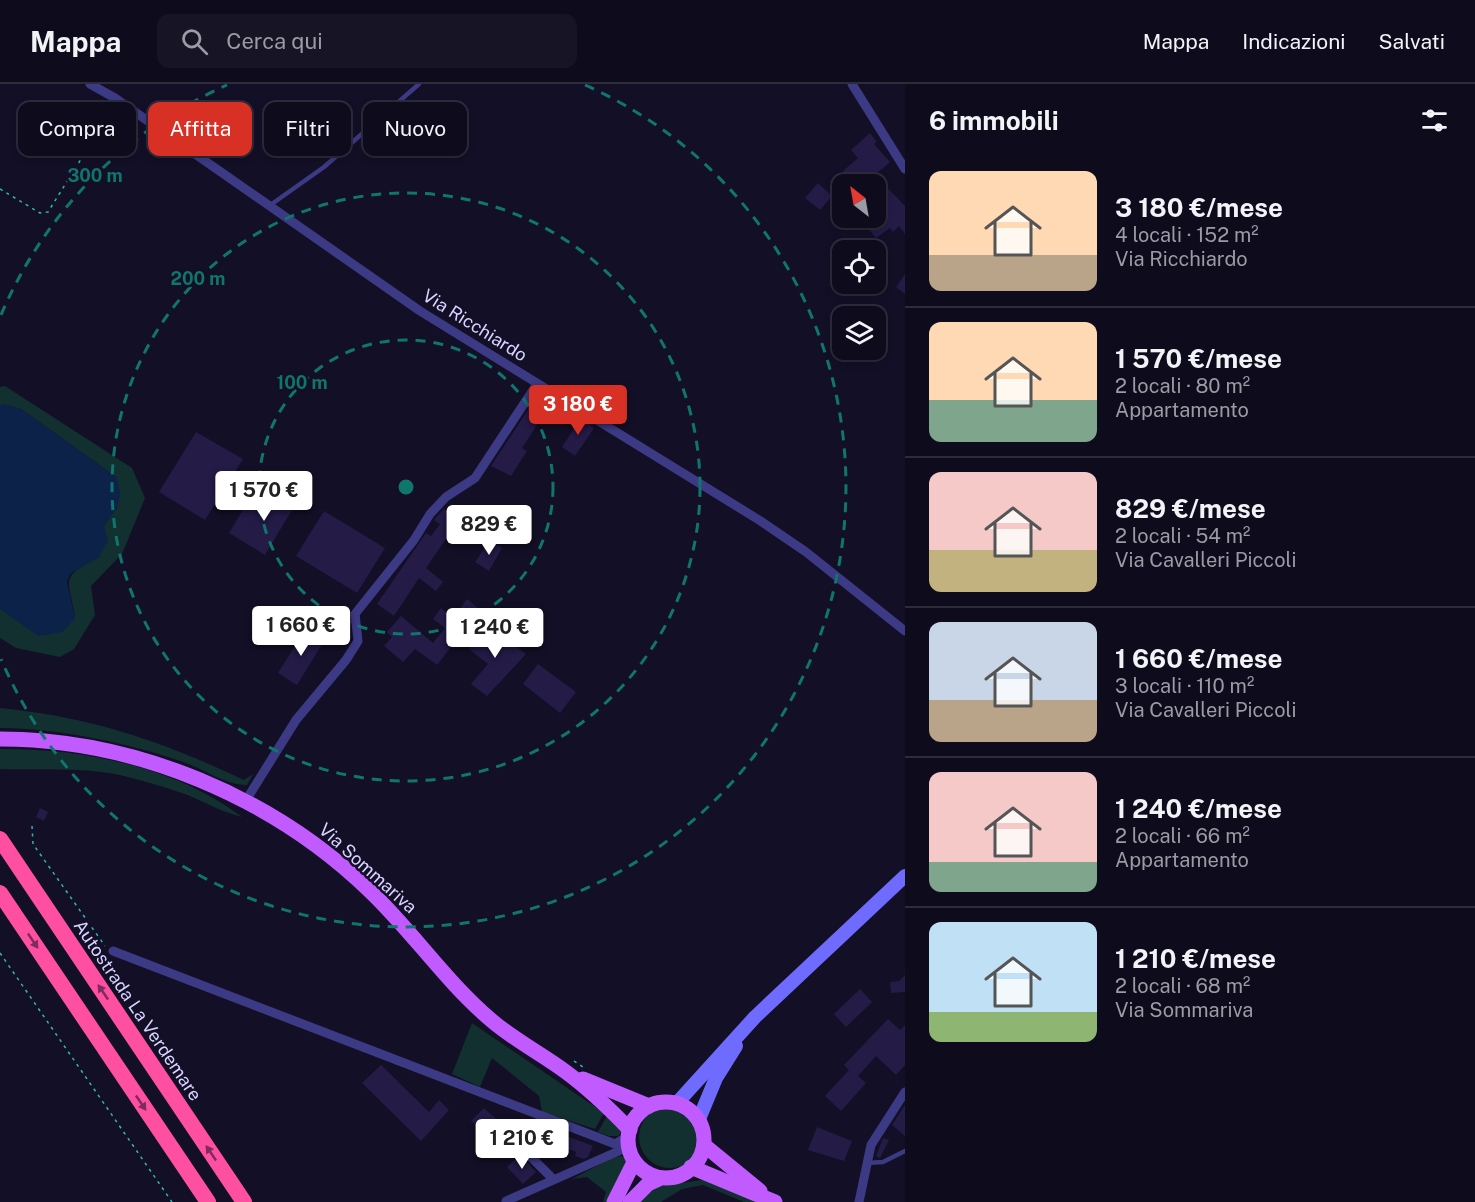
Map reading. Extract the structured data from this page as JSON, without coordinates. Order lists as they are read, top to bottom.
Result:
{
  "streets": {
    "highway": ["Autostrada La Verdemare"],
    "main road": ["Via Sommariva"],
    "street": ["Via Ricchiardo"]
  },
  "north": "top left",
  "page": {
    "header": "Mappa",
    "search": "Cerca qui",
    "nav": ["Mappa", "Indicazioni", "Salvati"],
    "heading": "6 immobili",
    "chip": [
      "Compra",
      "Affitta",
      "Filtri",
      "Nuovo"
    ],
    "list": [
      {
        "name": "3 180 €/mese",
        "note": "4 locali · 152 m² · Via Ricchiardo"
      },
      {
        "name": "1 570 €/mese",
        "note": "2 locali · 80 m² · Appartamento"
      },
      {
        "name": "829 €/mese",
        "note": "2 locali · 54 m² · Via Cavalleri Piccoli"
      },
      {
        "name": "1 660 €/mese",
        "note": "3 locali · 110 m² · Via Cavalleri Piccoli"
      },
      {
        "name": "1 240 €/mese",
        "note": "2 locali · 66 m² · Appartamento"
      },
      {
        "name": "1 210 €/mese",
        "note": "2 locali · 68 m² · Via Sommariva"
      }
    ],
    "price": [
      "3 180 €",
      "1 570 €",
      "829 €",
      "1 660 €",
      "1 240 €",
      "1 210 €"
    ]
  },
  "rings": ["300 m", "200 m", "100 m"]
}
